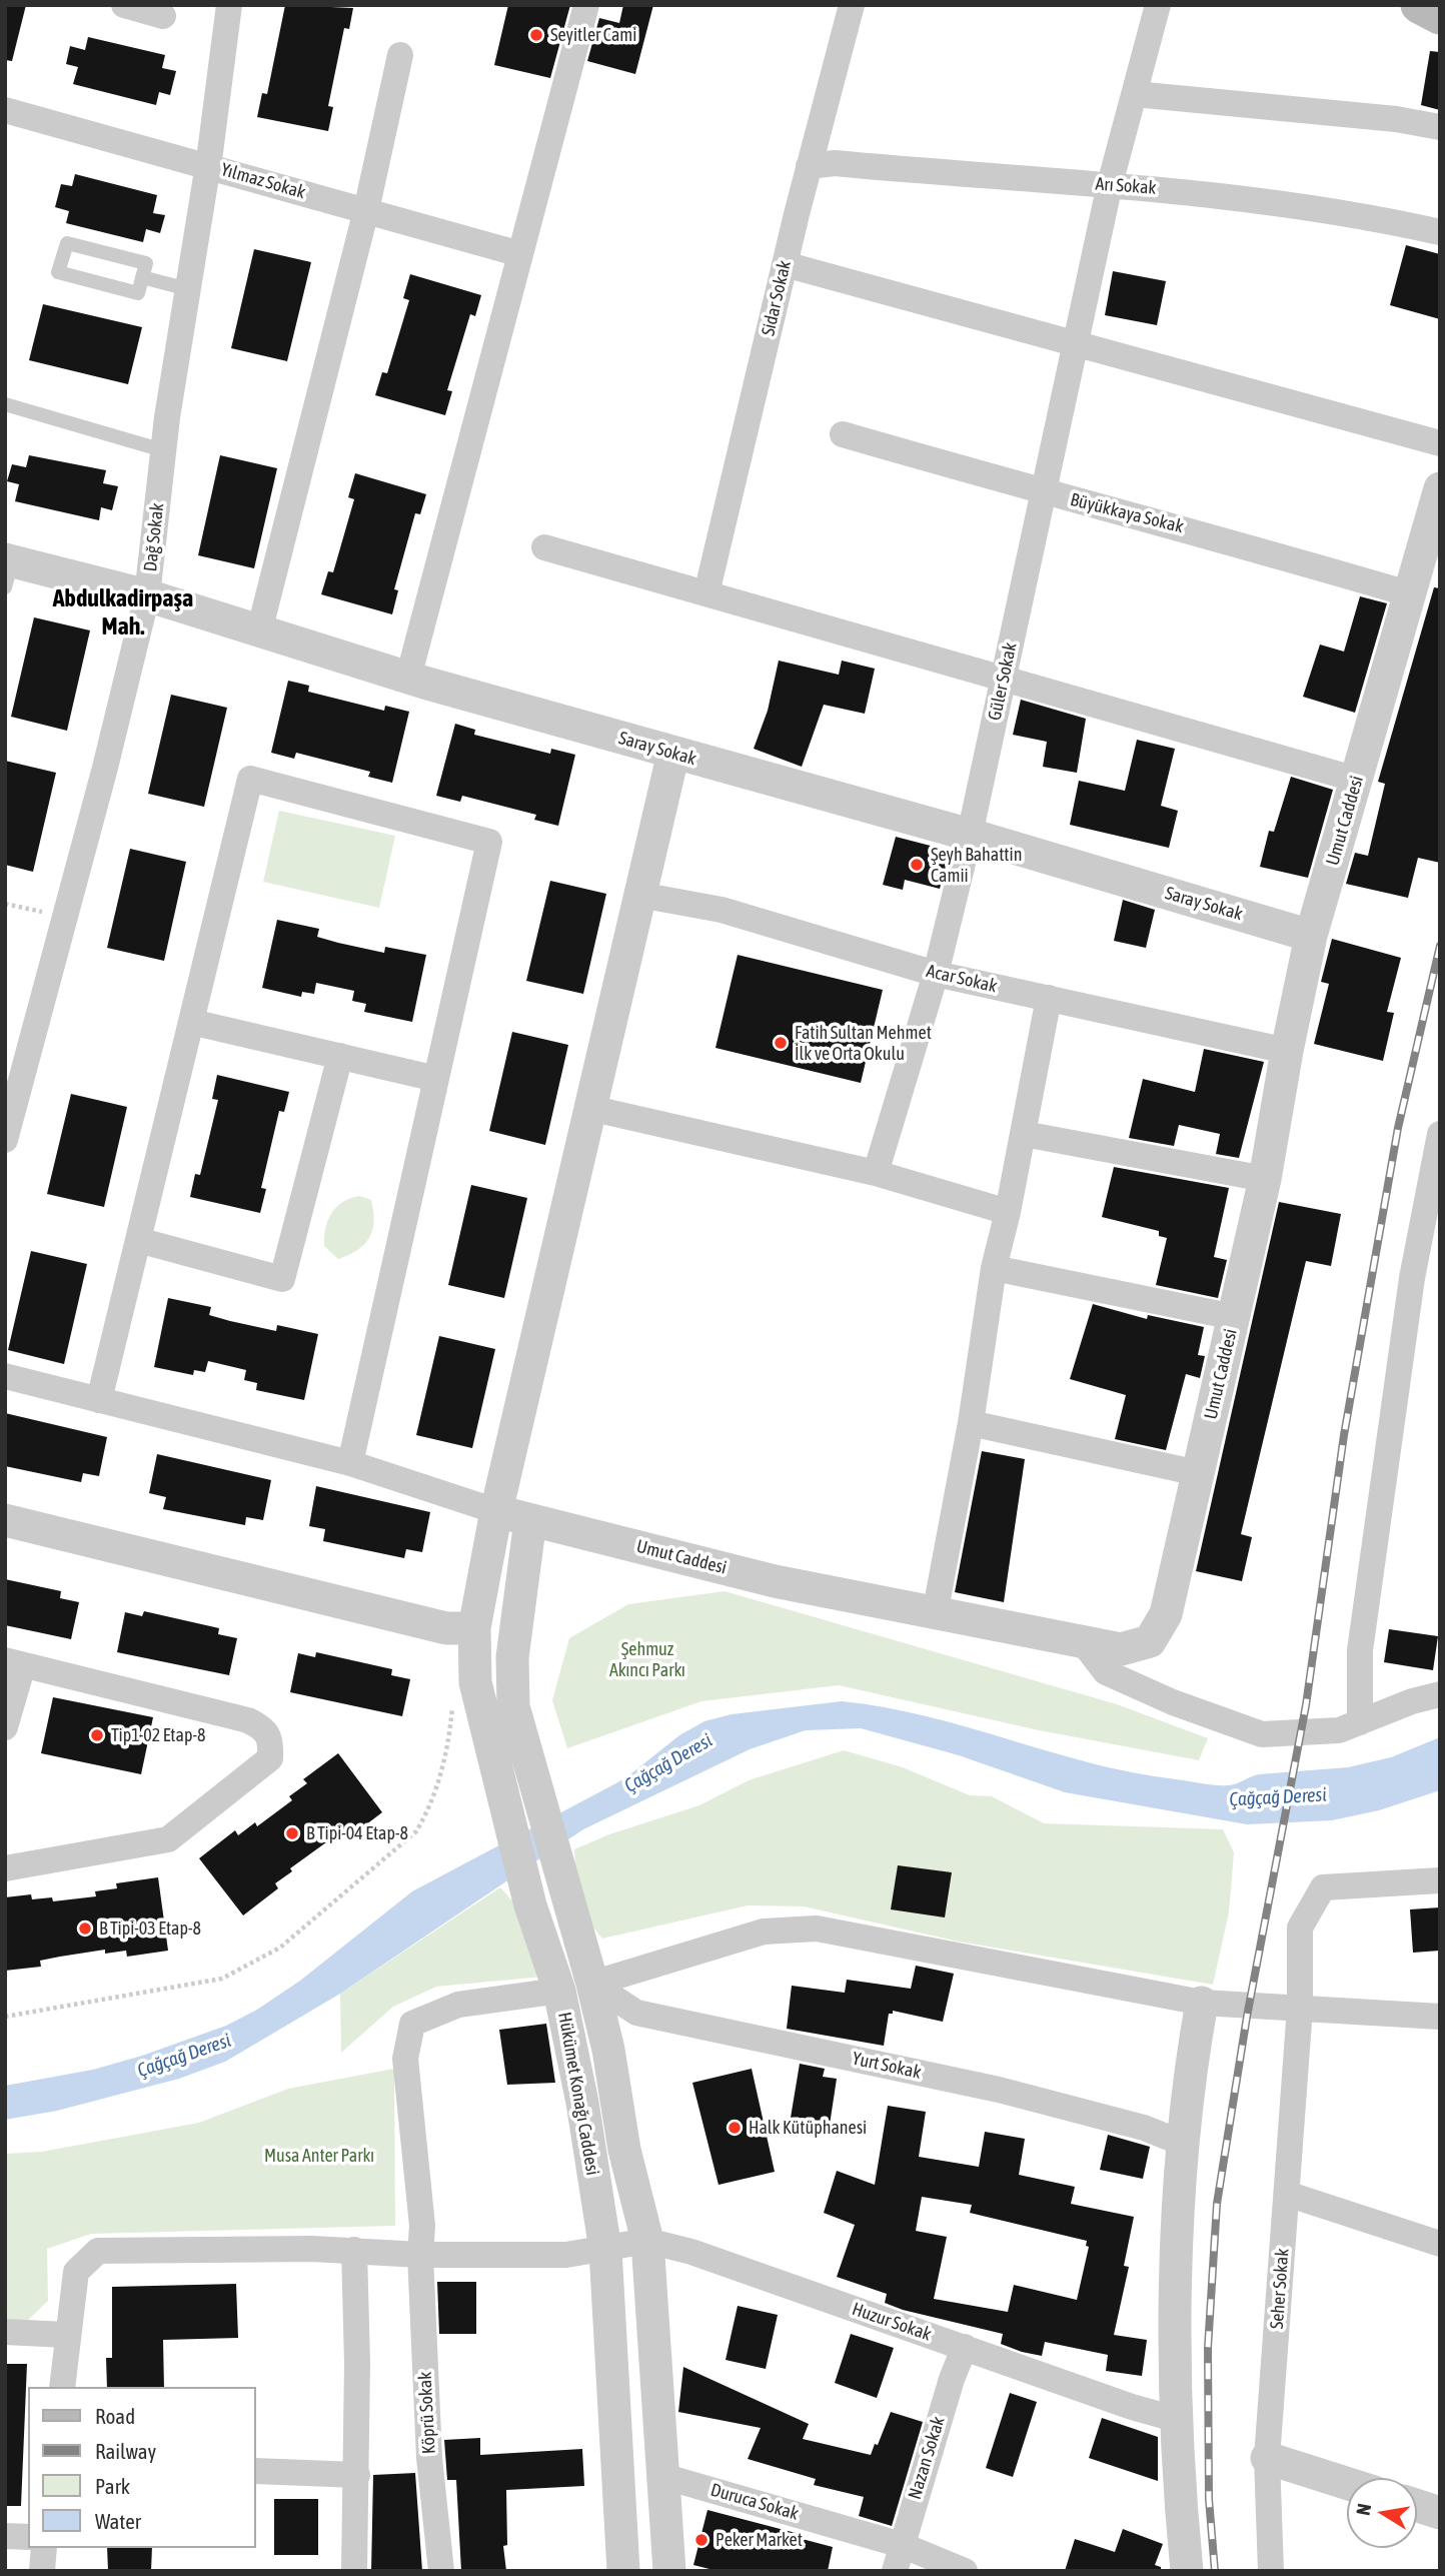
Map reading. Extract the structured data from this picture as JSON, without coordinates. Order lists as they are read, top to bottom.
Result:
{
  "streets": {
    "street": [
      "Yılmaz Sokak",
      "Arı Sokak",
      "Sidar Sokak",
      "Büyükkaya Sokak",
      "Dağ Sokak",
      "Güler Sokak",
      "Saray Sokak",
      "Umut Caddesi",
      "Acar Sokak",
      "Yurt Sokak",
      "Hükümet Konağı Caddesi",
      "Seher Sokak",
      "Huzur Sokak",
      "Köprü Sokak",
      "Nazan Sokak",
      "Duruca Sokak"
    ]
  },
  "crossings": [
    ["Yılmaz Sokak", "Dağ Sokak"],
    ["Arı Sokak", "Sidar Sokak"],
    ["Arı Sokak", "Güler Sokak"],
    ["Büyükkaya Sokak", "Güler Sokak"],
    ["Büyükkaya Sokak", "Umut Caddesi"],
    ["Dağ Sokak", "Saray Sokak"],
    ["Güler Sokak", "Saray Sokak"],
    ["Güler Sokak", "Acar Sokak"],
    ["Saray Sokak", "Umut Caddesi"],
    ["Saray Sokak", "Hükümet Konağı Caddesi"],
    ["Umut Caddesi", "Acar Sokak"],
    ["Umut Caddesi", "Hükümet Konağı Caddesi"],
    ["Acar Sokak", "Hükümet Konağı Caddesi"],
    ["Yurt Sokak", "Hükümet Konağı Caddesi"],
    ["Hükümet Konağı Caddesi", "Huzur Sokak"],
    ["Hükümet Konağı Caddesi", "Köprü Sokak"],
    ["Hükümet Konağı Caddesi", "Duruca Sokak"],
    ["Huzur Sokak", "Köprü Sokak"],
    ["Huzur Sokak", "Nazan Sokak"],
    ["Nazan Sokak", "Duruca Sokak"]
  ],
  "districts": ["Abdulkadirpaşa Mah."],
  "water": ["Çağçağ Deresi"],
  "parks": ["Şehmuz Akıncı Parkı", "Musa Anter Parkı"],
  "places": [
    "Seyitler Cami",
    "Şeyh Bahattin Camii",
    "Fatih Sultan Mehmet İlk ve Orta Okulu",
    "Tip1-02 Etap-8",
    "B Tipi-04 Etap-8",
    "B Tipi-03 Etap-8",
    "Halk Kütüphanesi",
    "Peker Market"
  ],
  "legend": [
    "Road",
    "Railway",
    "Park",
    "Water"
  ],
  "north": "left"
}
